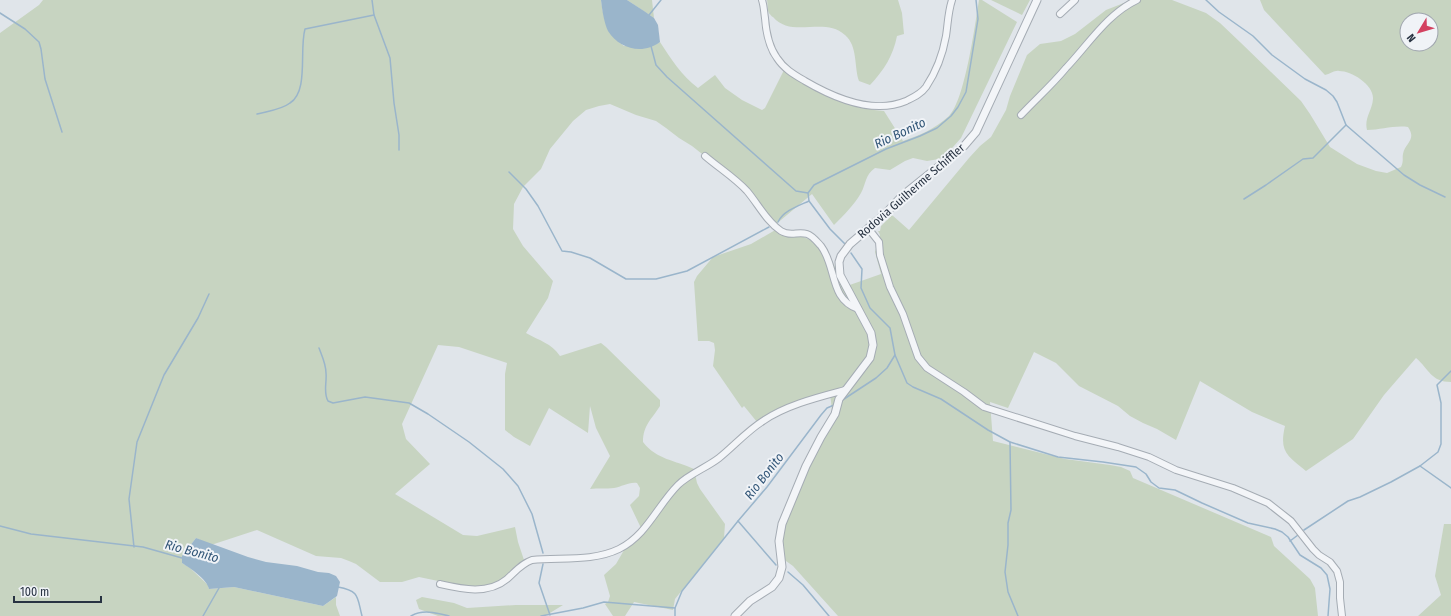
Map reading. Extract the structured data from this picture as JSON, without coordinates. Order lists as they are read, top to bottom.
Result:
{
  "streets": {
    "street": ["Rodovia Guilherme Schiffler"]
  },
  "water": ["Rio Bonito"],
  "scale_bar": "100 m",
  "north": "bottom left"
}
